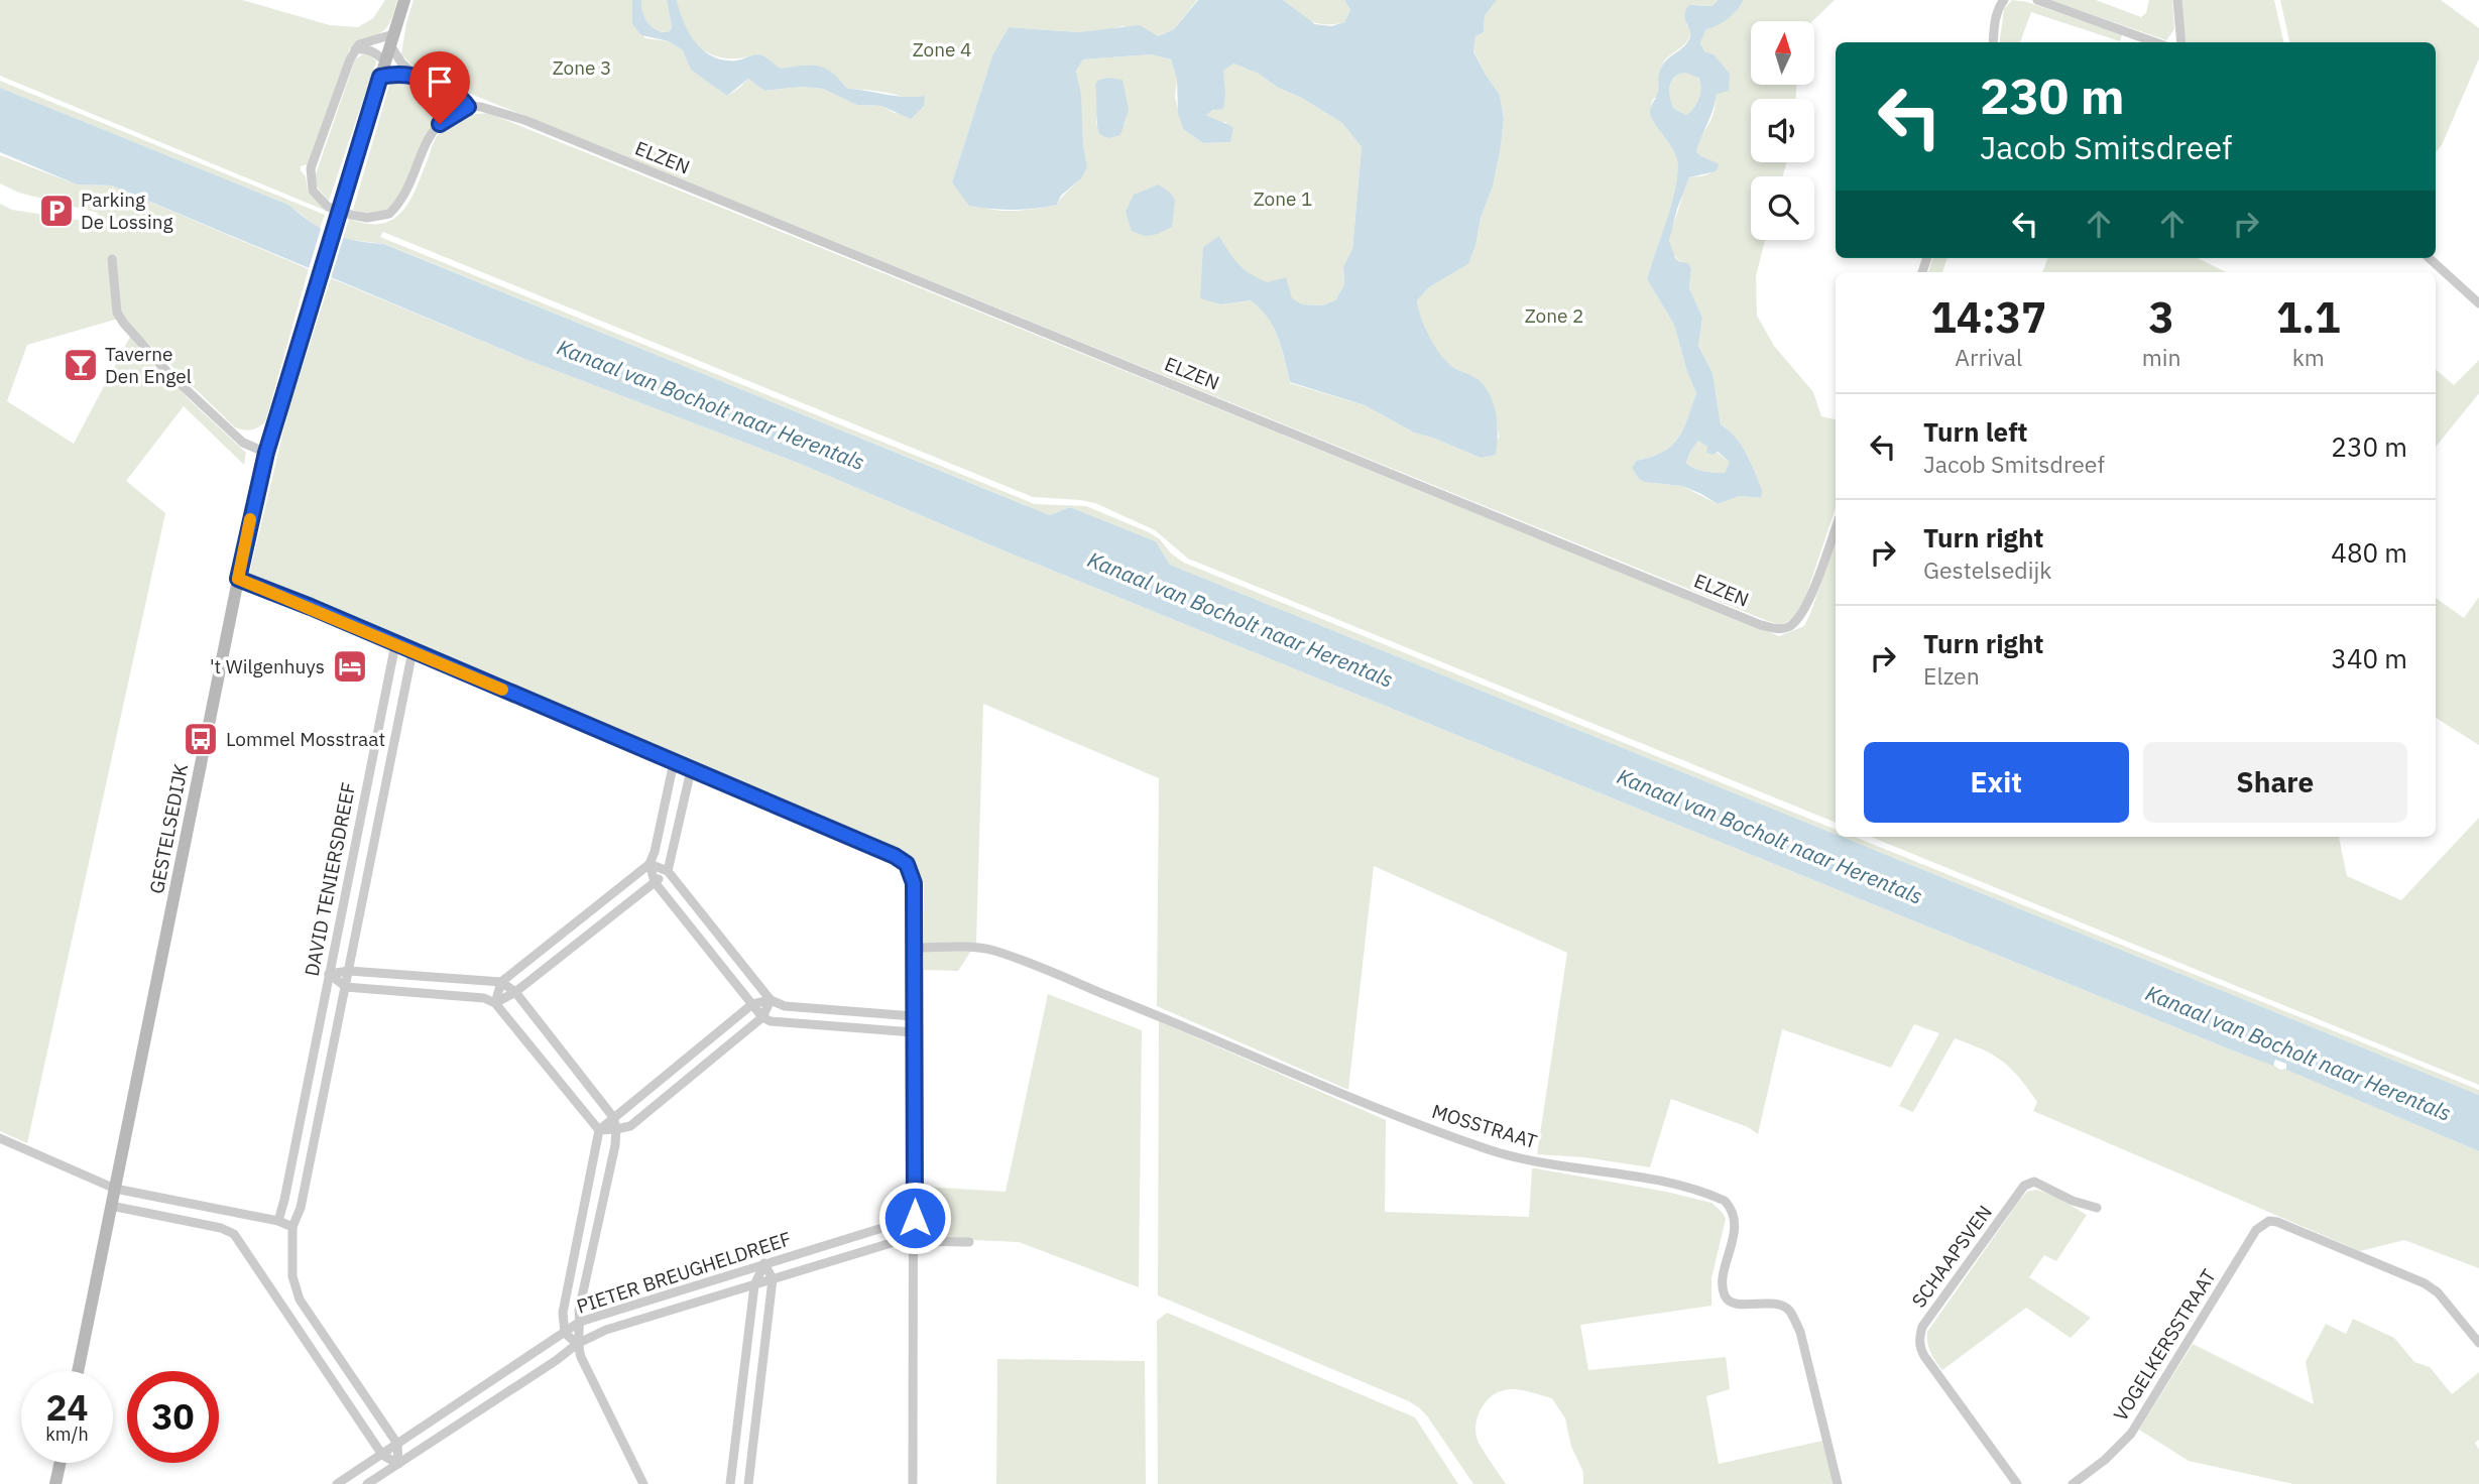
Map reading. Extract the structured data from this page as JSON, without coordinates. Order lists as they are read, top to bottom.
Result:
{
  "streets": {
    "main road": ["GESTELSEDIJK"],
    "street": [
      "ELZEN",
      "DAVID TENIERSDREEF",
      "MOSSTRAAT",
      "SCHAAPSVEN",
      "PIETER BREUGHELDREEF",
      "VOGELKERSSTRAAT"
    ]
  },
  "crossings": [
    ["ELZEN", "GESTELSEDIJK"]
  ],
  "water": ["Kanaal van Bocholt naar Herentals"],
  "parks": [
    "Zone 4",
    "Zone 3",
    "Zone 1",
    "Zone 2"
  ],
  "places": {
    "parking": ["Parking De Lossing"],
    "bar": ["Taverne Den Engel"],
    "hotel": ["'t Wilgenhuys"],
    "bus stop": ["Lommel Mosstraat"]
  },
  "north": "top",
  "page": {
    "turn": ["230 m", "Jacob Smitsdreef"],
    "eta": [
      "14:37",
      "Arrival",
      "3",
      "min",
      "1.1",
      "km"
    ],
    "list": [
      {
        "name": "Turn left",
        "note": "Jacob Smitsdreef",
        "value": "230 m"
      },
      {
        "name": "Turn right",
        "note": "Gestelsedijk",
        "value": "480 m"
      },
      {
        "name": "Turn right",
        "note": "Elzen",
        "value": "340 m"
      }
    ],
    "buttons": ["Exit", "Share"],
    "speed": "24 km/h",
    "limit": "30"
  }
}
